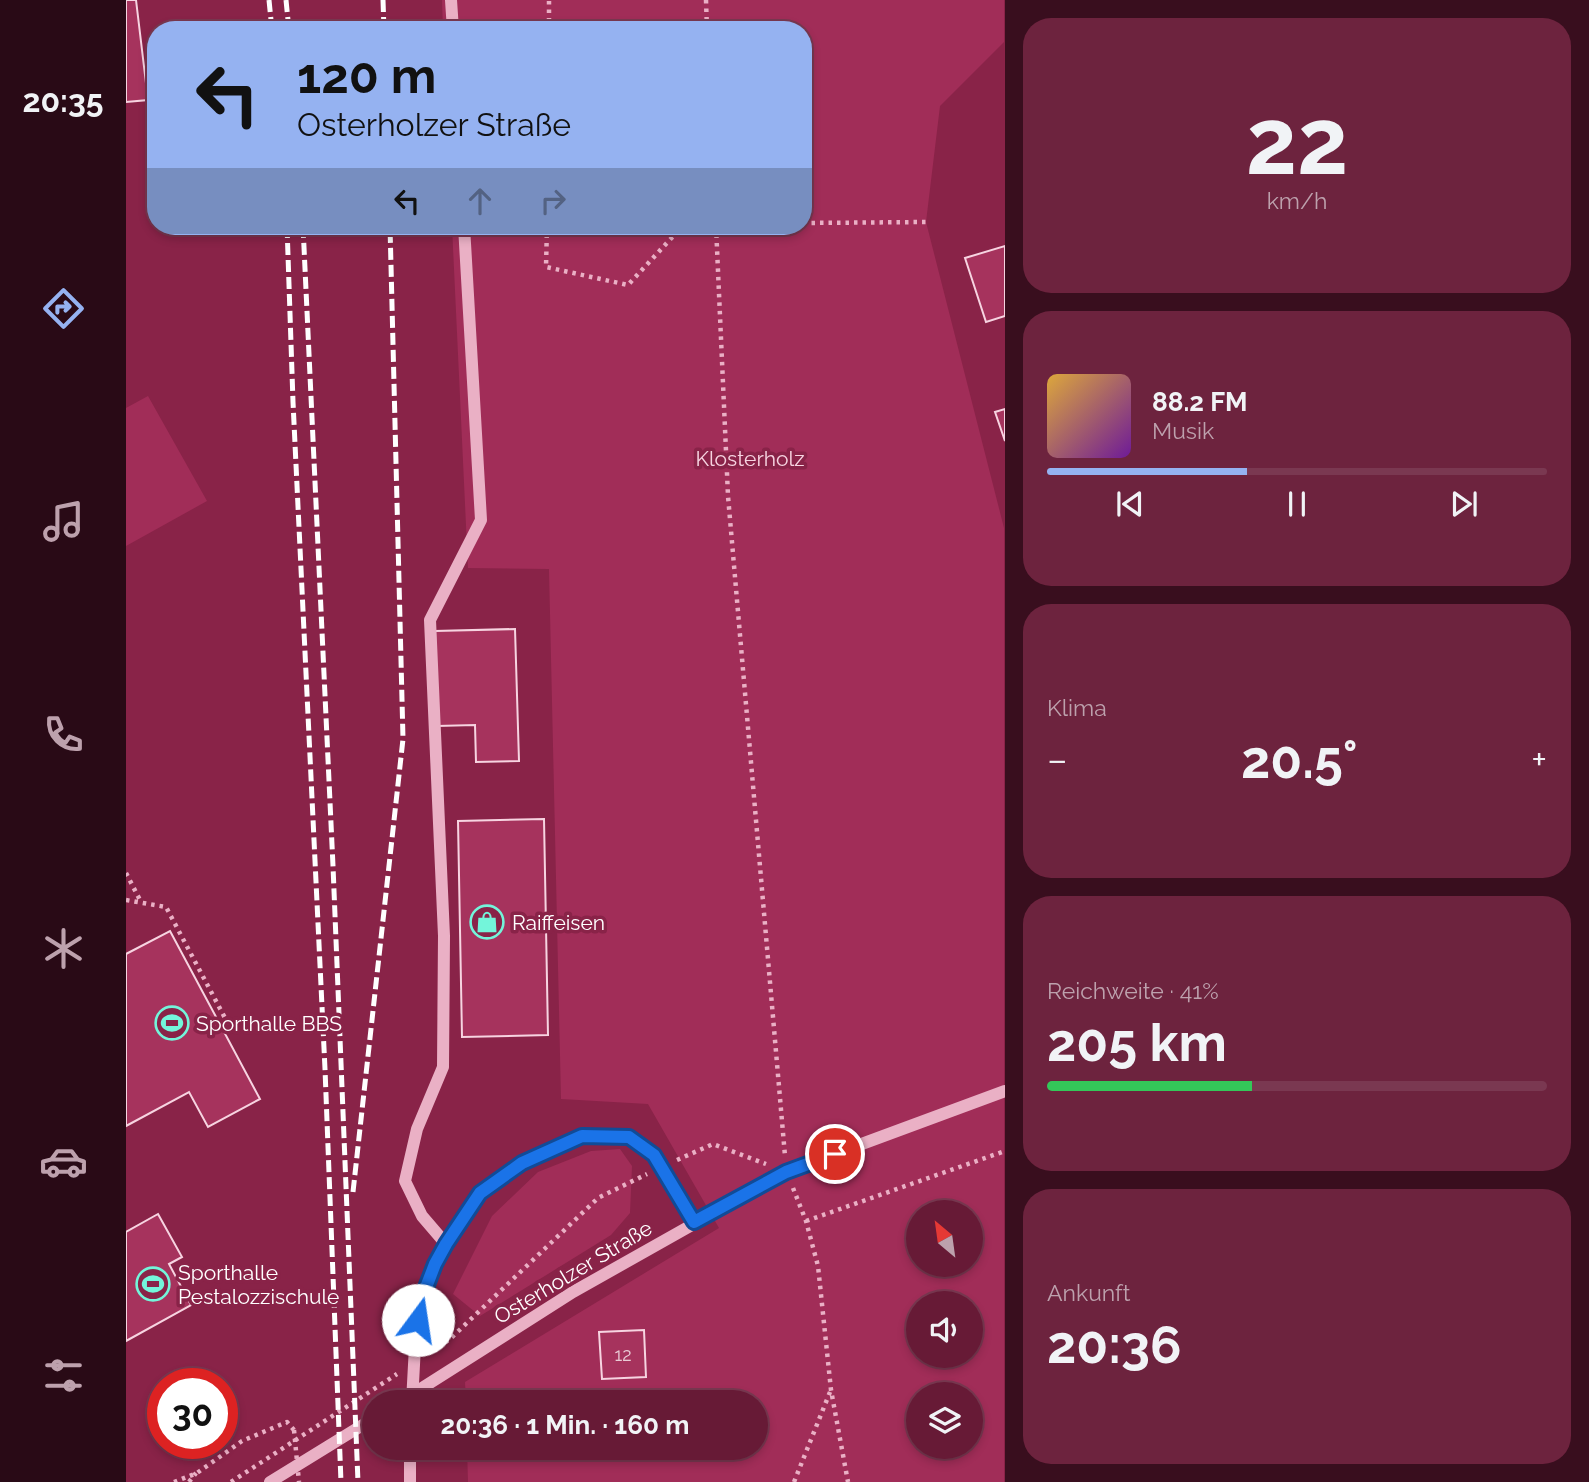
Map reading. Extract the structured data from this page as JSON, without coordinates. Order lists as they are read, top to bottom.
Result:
{
  "streets": {
    "street": ["Osterholzer Straße"]
  },
  "parks": ["Klosterholz"],
  "places": {
    "shop": ["Raiffeisen"],
    "sports": ["Sporthalle BBS", "Sporthalle Pestalozzischule"]
  },
  "house_numbers": ["12"],
  "north": "top left",
  "page": {
    "tabs": "20:35",
    "tile": [
      ["22", "km/h"],
      "Klima",
      ["Reichweite · 41%", "205 km"],
      ["Ankunft", "20:36"]
    ],
    "turn": ["120 m", "Osterholzer Straße"],
    "song": ["88.2 FM", "Musik"],
    "heat": ["−", "20.5°", "+"],
    "limit": "30",
    "trip": "20:36 · 1 Min. · 160 m"
  }
}
